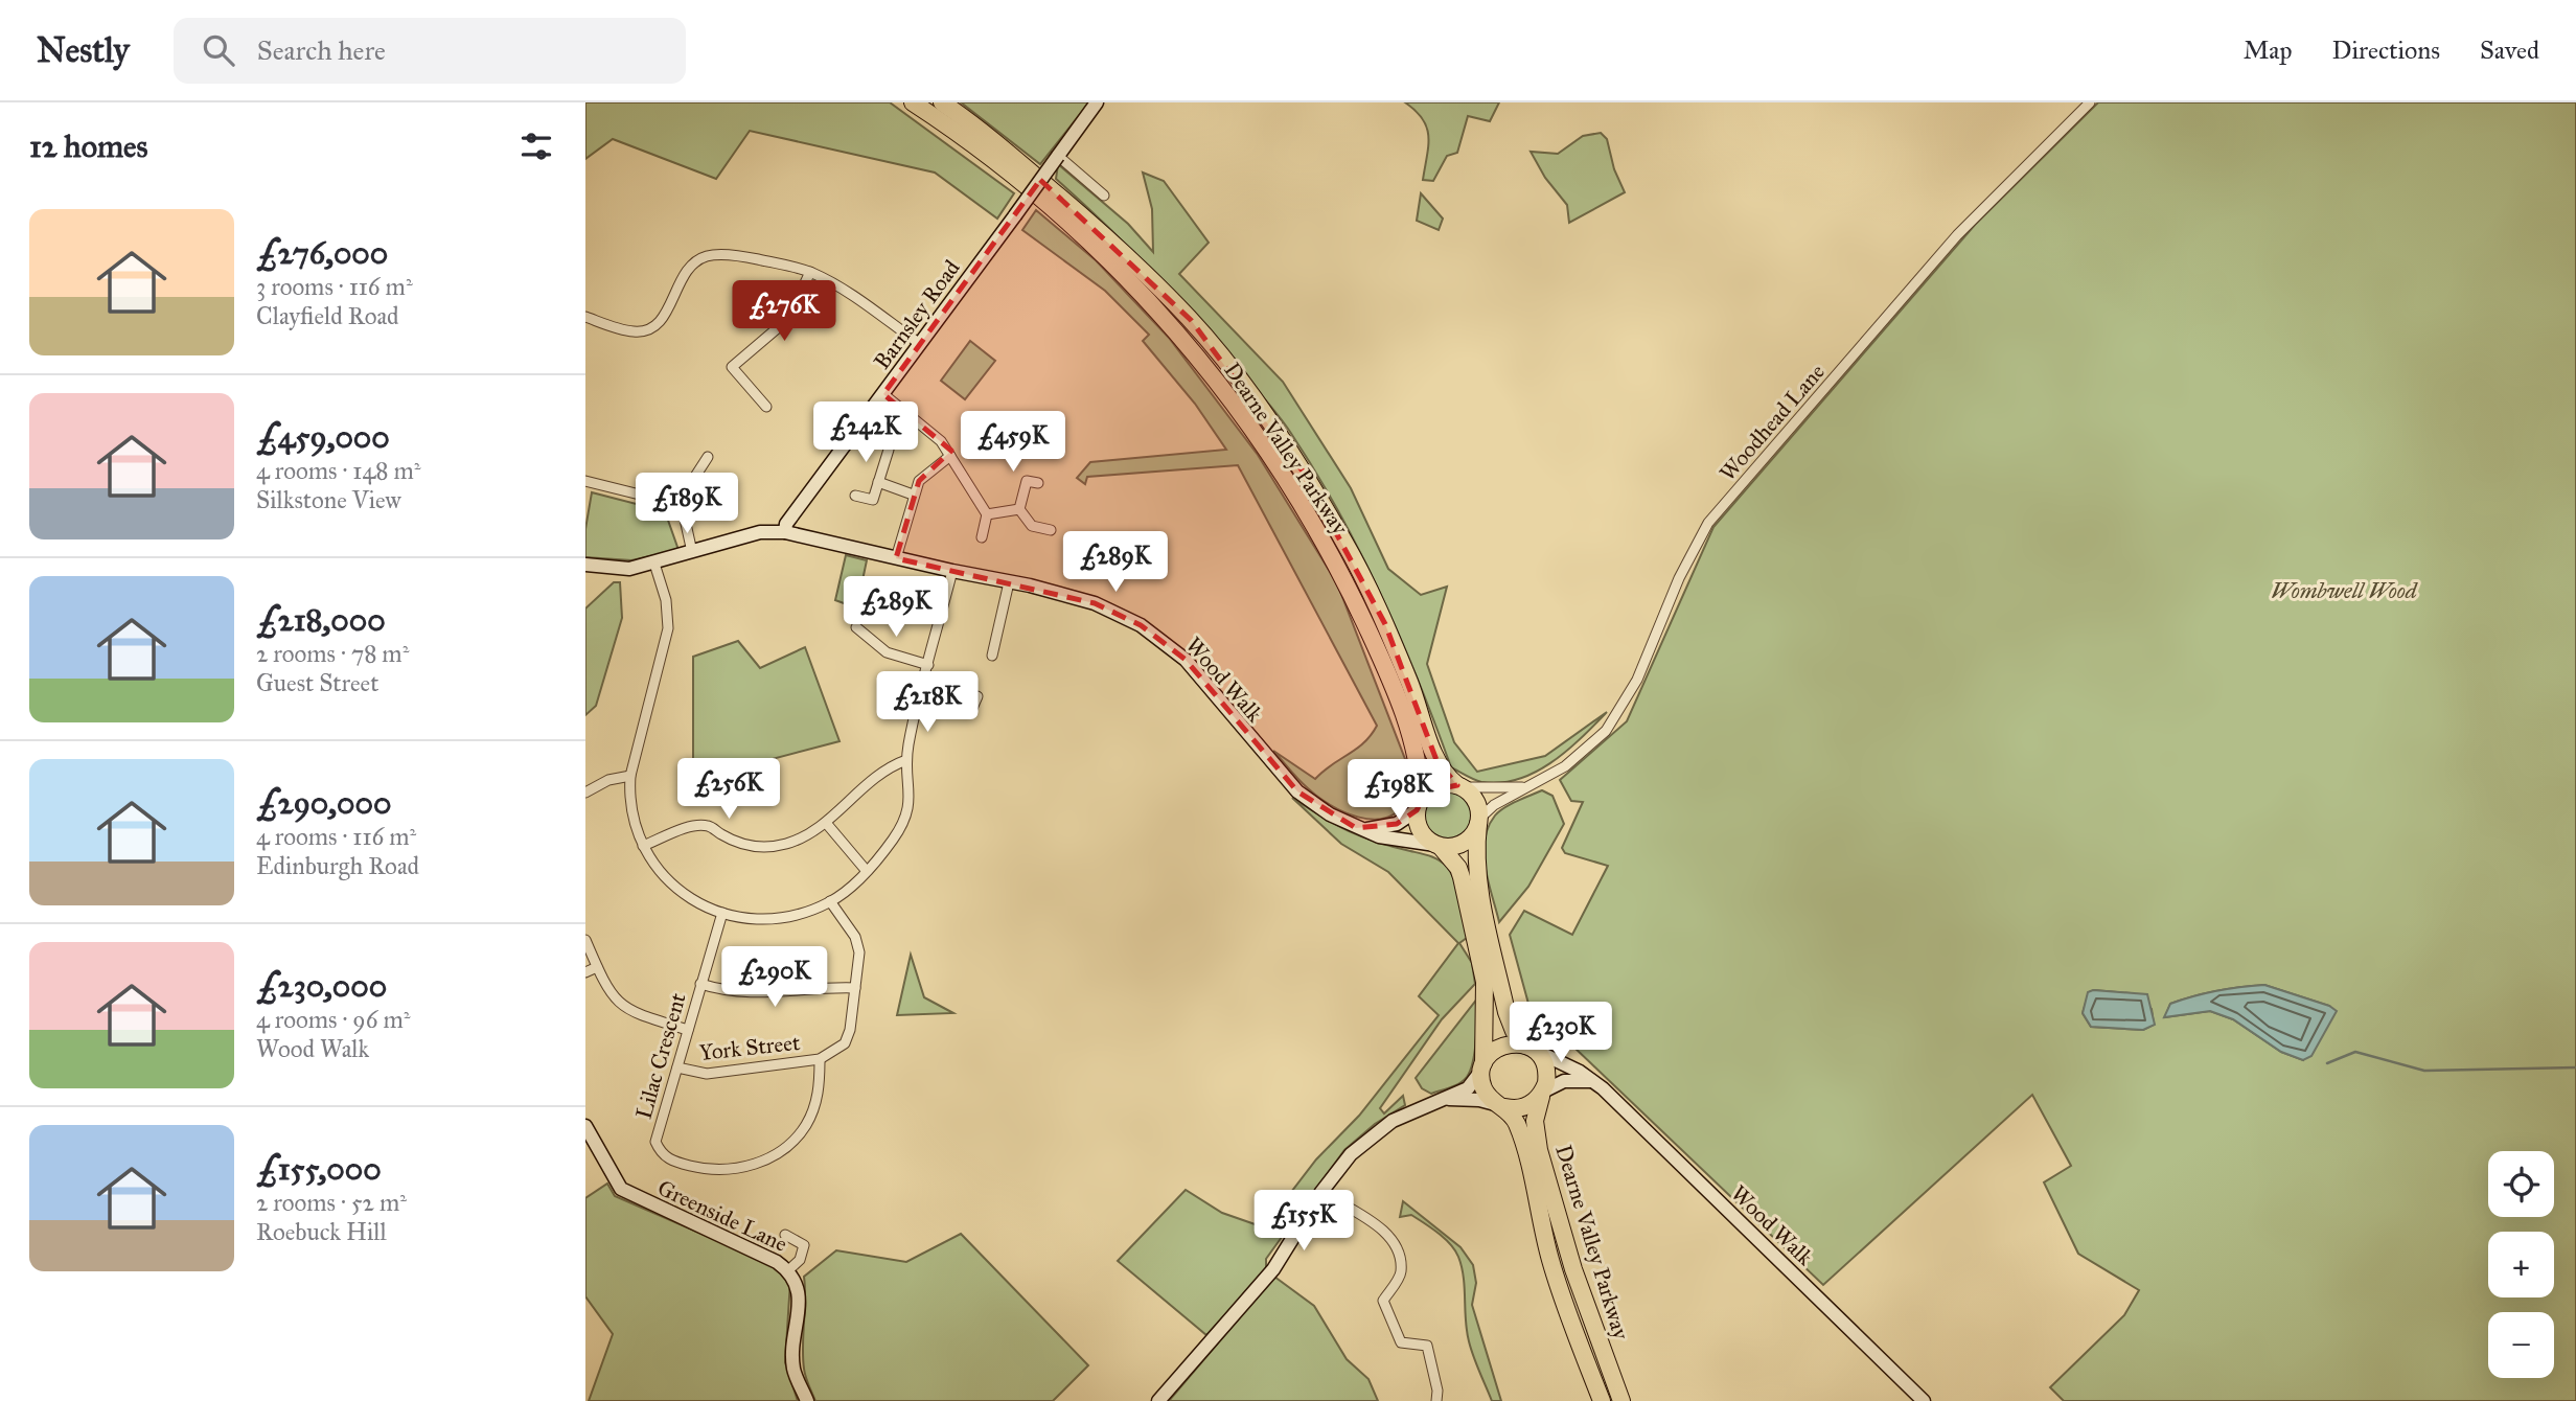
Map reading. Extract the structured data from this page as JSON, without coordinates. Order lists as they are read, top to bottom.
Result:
{
  "streets": {
    "highway": ["Dearne Valley Parkway"],
    "main road": ["Barnsley Road", "Wood Walk", "Greenside Lane"],
    "street": ["Woodhead Lane", "York Street", "Lilac Crescent"]
  },
  "crossings": [
    ["Barnsley Road", "Wood Walk"],
    ["Woodhead Lane", "Dearne Valley Parkway"],
    ["Woodhead Lane", "Wood Walk"],
    ["Dearne Valley Parkway", "Wood Walk"],
    ["York Street", "Lilac Crescent"]
  ],
  "parks": ["Wombwell Wood"],
  "page": {
    "header": "Nestly",
    "search": "Search here",
    "nav": ["Map", "Directions", "Saved"],
    "heading": "12 homes",
    "list": [
      {
        "name": "£276,000",
        "note": "3 rooms · 116 m² · Clayfield Road"
      },
      {
        "name": "£459,000",
        "note": "4 rooms · 148 m² · Silkstone View"
      },
      {
        "name": "£218,000",
        "note": "2 rooms · 78 m² · Guest Street"
      },
      {
        "name": "£290,000",
        "note": "4 rooms · 116 m² · Edinburgh Road"
      },
      {
        "name": "£230,000",
        "note": "4 rooms · 96 m² · Wood Walk"
      },
      {
        "name": "£155,000",
        "note": "2 rooms · 52 m² · Roebuck Hill"
      }
    ],
    "price": [
      "£276K",
      "£242K",
      "£459K",
      "£189K",
      "£289K",
      "£289K",
      "£218K",
      "£256K",
      "£198K",
      "£290K",
      "£230K",
      "£155K"
    ],
    "map_buttons": ["+", "−"]
  }
}
